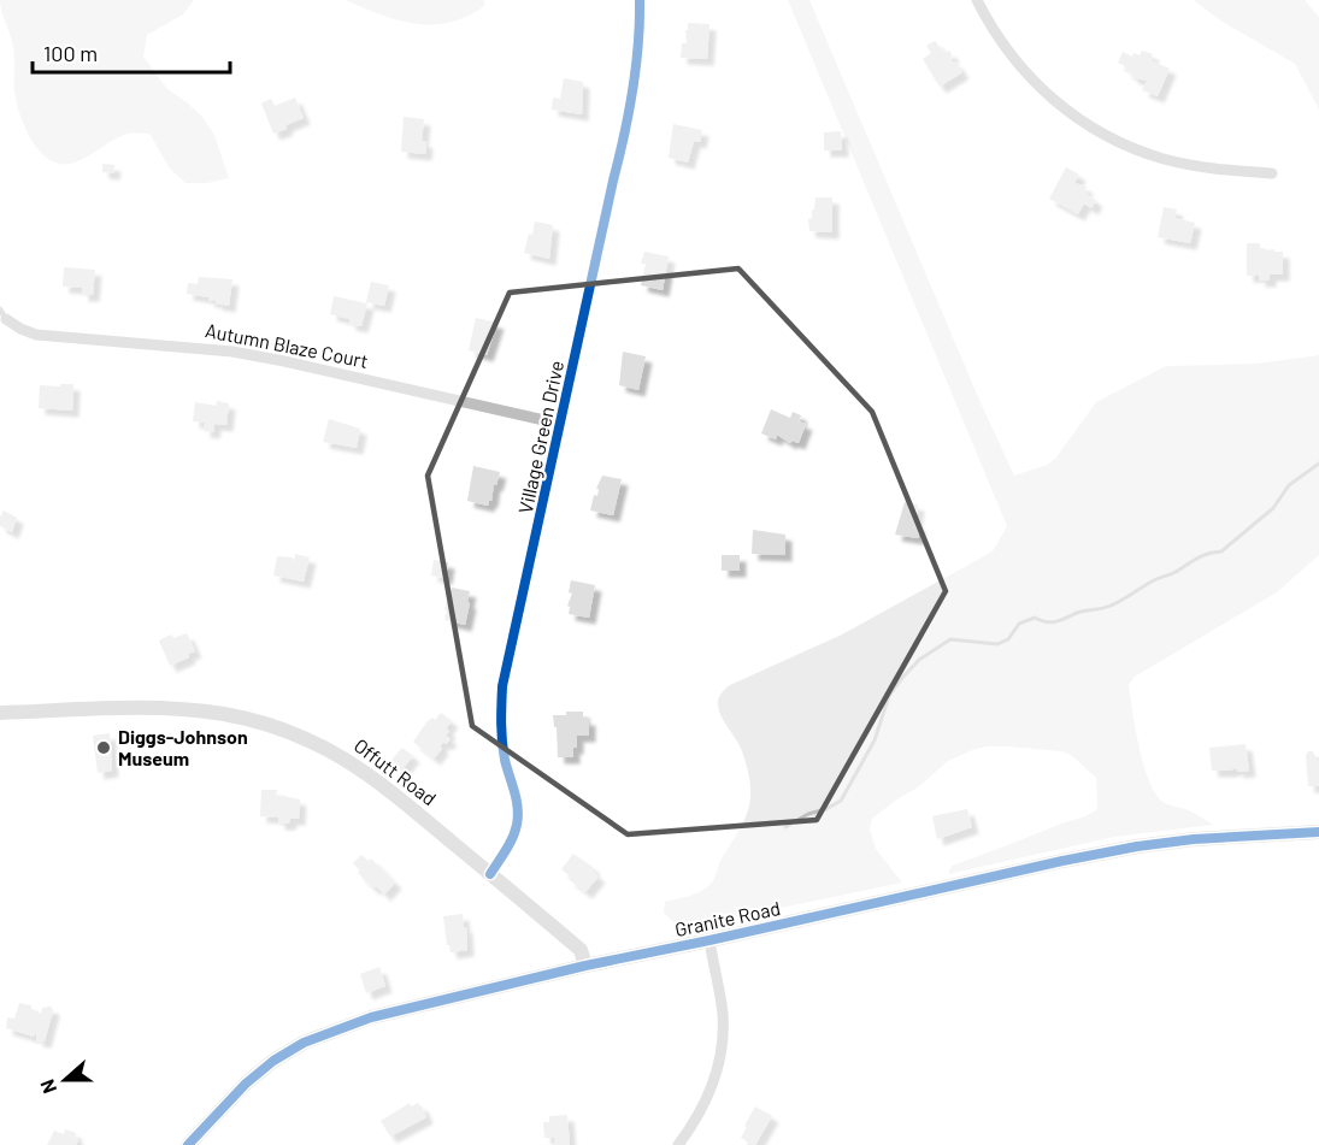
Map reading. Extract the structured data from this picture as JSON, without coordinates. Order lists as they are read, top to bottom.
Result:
{
  "streets": {
    "street": [
      "Autumn Blaze Court",
      "Village Green Drive",
      "Offutt Road",
      "Granite Road"
    ]
  },
  "crossings": [
    ["Autumn Blaze Court", "Village Green Drive"],
    ["Village Green Drive", "Offutt Road"],
    ["Offutt Road", "Granite Road"]
  ],
  "places": ["Diggs-Johnson Museum"],
  "scale_bar": "100 m",
  "north": "left"
}
